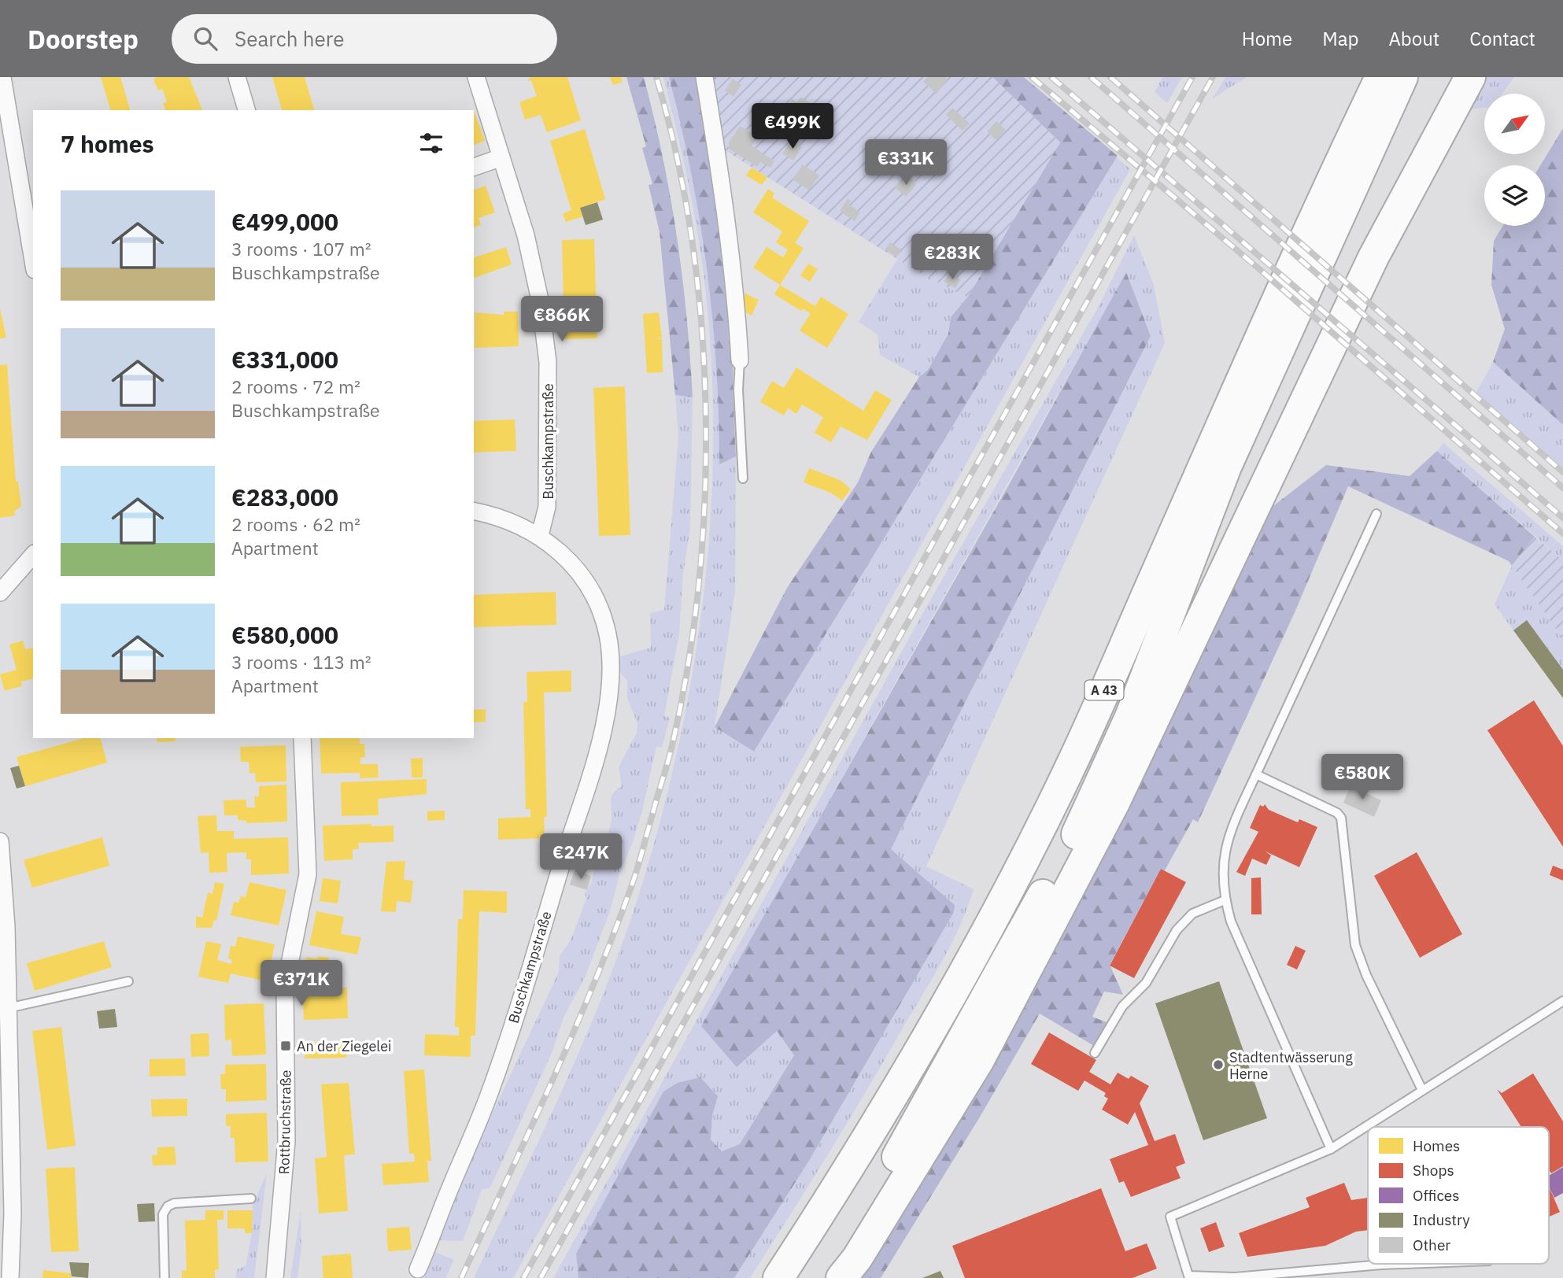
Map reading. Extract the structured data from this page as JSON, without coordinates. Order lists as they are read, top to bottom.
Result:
{
  "streets": {
    "highway": ["A 43"],
    "street": ["Buschkampstraße", "Rottbruchstraße"]
  },
  "places": {
    "transit": ["An der Ziegelei"],
    "other": ["Stadtentwässerung Herne"]
  },
  "legend": [
    "Homes",
    "Shops",
    "Offices",
    "Industry",
    "Other"
  ],
  "north": "top right",
  "page": {
    "header": "Doorstep",
    "search": "Search here",
    "nav": [
      "Home",
      "Map",
      "About",
      "Contact"
    ],
    "price": [
      "€499K",
      "€331K",
      "€283K",
      "€866K",
      "€580K",
      "€247K",
      "€371K"
    ],
    "heading": "7 homes",
    "list": [
      {
        "name": "€499,000",
        "note": "3 rooms · 107 m² · Buschkampstraße"
      },
      {
        "name": "€331,000",
        "note": "2 rooms · 72 m² · Buschkampstraße"
      },
      {
        "name": "€283,000",
        "note": "2 rooms · 62 m² · Apartment"
      },
      {
        "name": "€580,000",
        "note": "3 rooms · 113 m² · Apartment"
      }
    ]
  }
}
